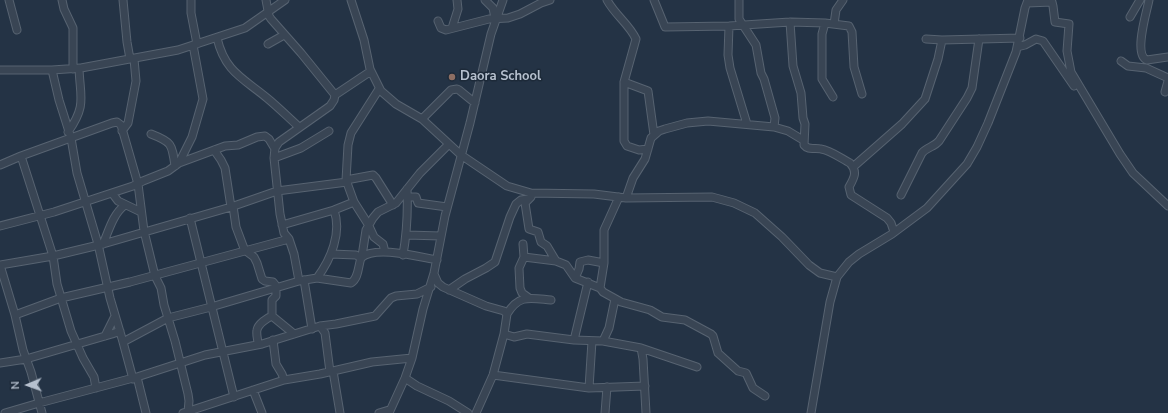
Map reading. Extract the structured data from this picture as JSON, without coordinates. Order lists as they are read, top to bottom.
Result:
{
  "places": ["Daora School"],
  "north": "left"
}
